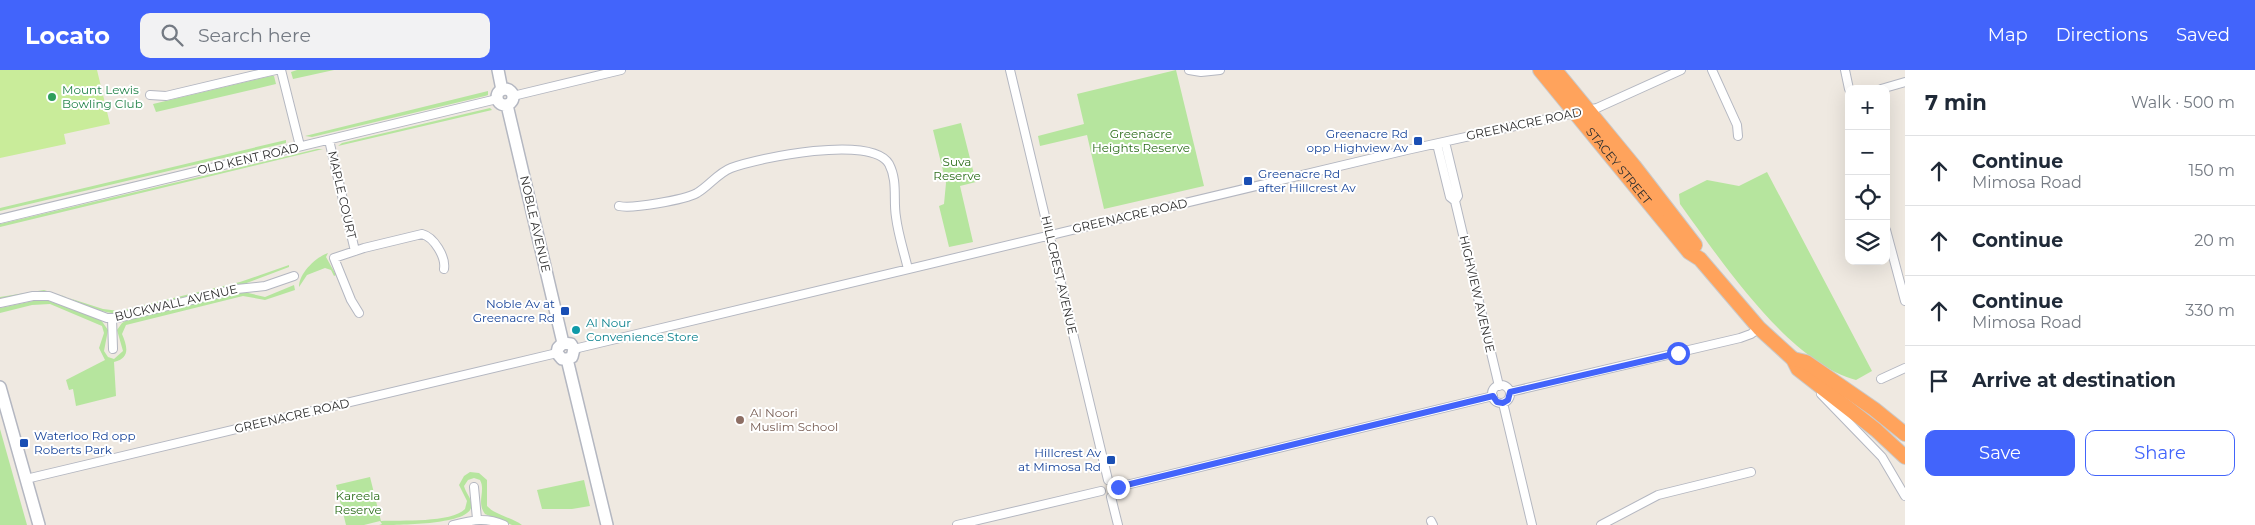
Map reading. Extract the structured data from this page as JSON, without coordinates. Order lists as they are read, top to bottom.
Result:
{
  "streets": {
    "highway": ["STACEY STREET"],
    "street": [
      "GREENACRE ROAD",
      "OLD KENT ROAD",
      "MAPLE COURT",
      "NOBLE AVENUE",
      "HILLCREST AVENUE",
      "HIGHVIEW AVENUE",
      "BUCKWALL AVENUE"
    ]
  },
  "crossings": [
    ["GREENACRE ROAD", "STACEY STREET"],
    ["GREENACRE ROAD", "NOBLE AVENUE"],
    ["GREENACRE ROAD", "HILLCREST AVENUE"],
    ["GREENACRE ROAD", "HIGHVIEW AVENUE"],
    ["OLD KENT ROAD", "MAPLE COURT"],
    ["OLD KENT ROAD", "NOBLE AVENUE"]
  ],
  "parks": ["Greenacre Heights Reserve", "Suva Reserve", "Kareela Reserve"],
  "places": {
    "other": ["Mount Lewis Bowling Club", "Al Nour Convenience Store", "Al Noori Muslim School"],
    "transit": [
      "Greenacre Rd opp Highview Av",
      "Greenacre Rd after Hillcrest Av",
      "Noble Av at Greenacre Rd",
      "Waterloo Rd opp Roberts Park",
      "Hillcrest Av at Mimosa Rd"
    ]
  },
  "page": {
    "header": "Locato",
    "search": "Search here",
    "nav": ["Map", "Directions", "Saved"],
    "heading": ["7 min", "Walk · 500 m"],
    "map_buttons": ["+", "−"],
    "list": [
      ["Continue", "Mimosa Road", "150 m"],
      ["Continue", "20 m"],
      ["Continue", "Mimosa Road", "330 m"],
      "Arrive at destination"
    ],
    "buttons": ["Save", "Share"]
  }
}
